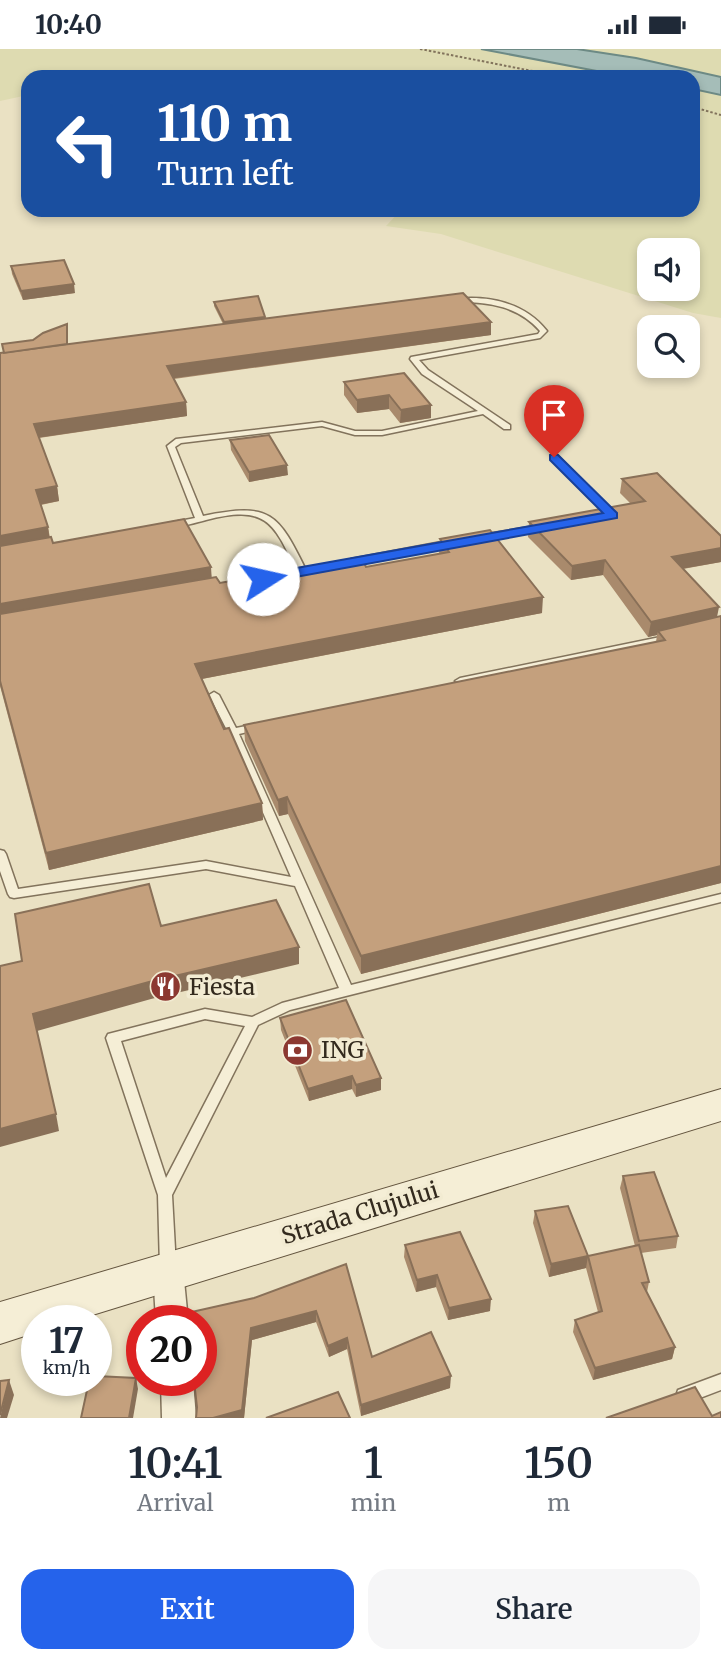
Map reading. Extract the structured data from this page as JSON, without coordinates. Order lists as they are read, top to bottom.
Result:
{
  "streets": {
    "main road": ["Strada Clujului"]
  },
  "places": {
    "restaurant": ["Fiesta"],
    "bank": ["ING"]
  },
  "page": {
    "status": "10:40",
    "turn": ["110 m", "Turn left"],
    "speed": "17 km/h",
    "limit": "20",
    "eta": [
      "10:41",
      "Arrival",
      "1",
      "min",
      "150",
      "m"
    ],
    "buttons": ["Exit", "Share"]
  }
}
